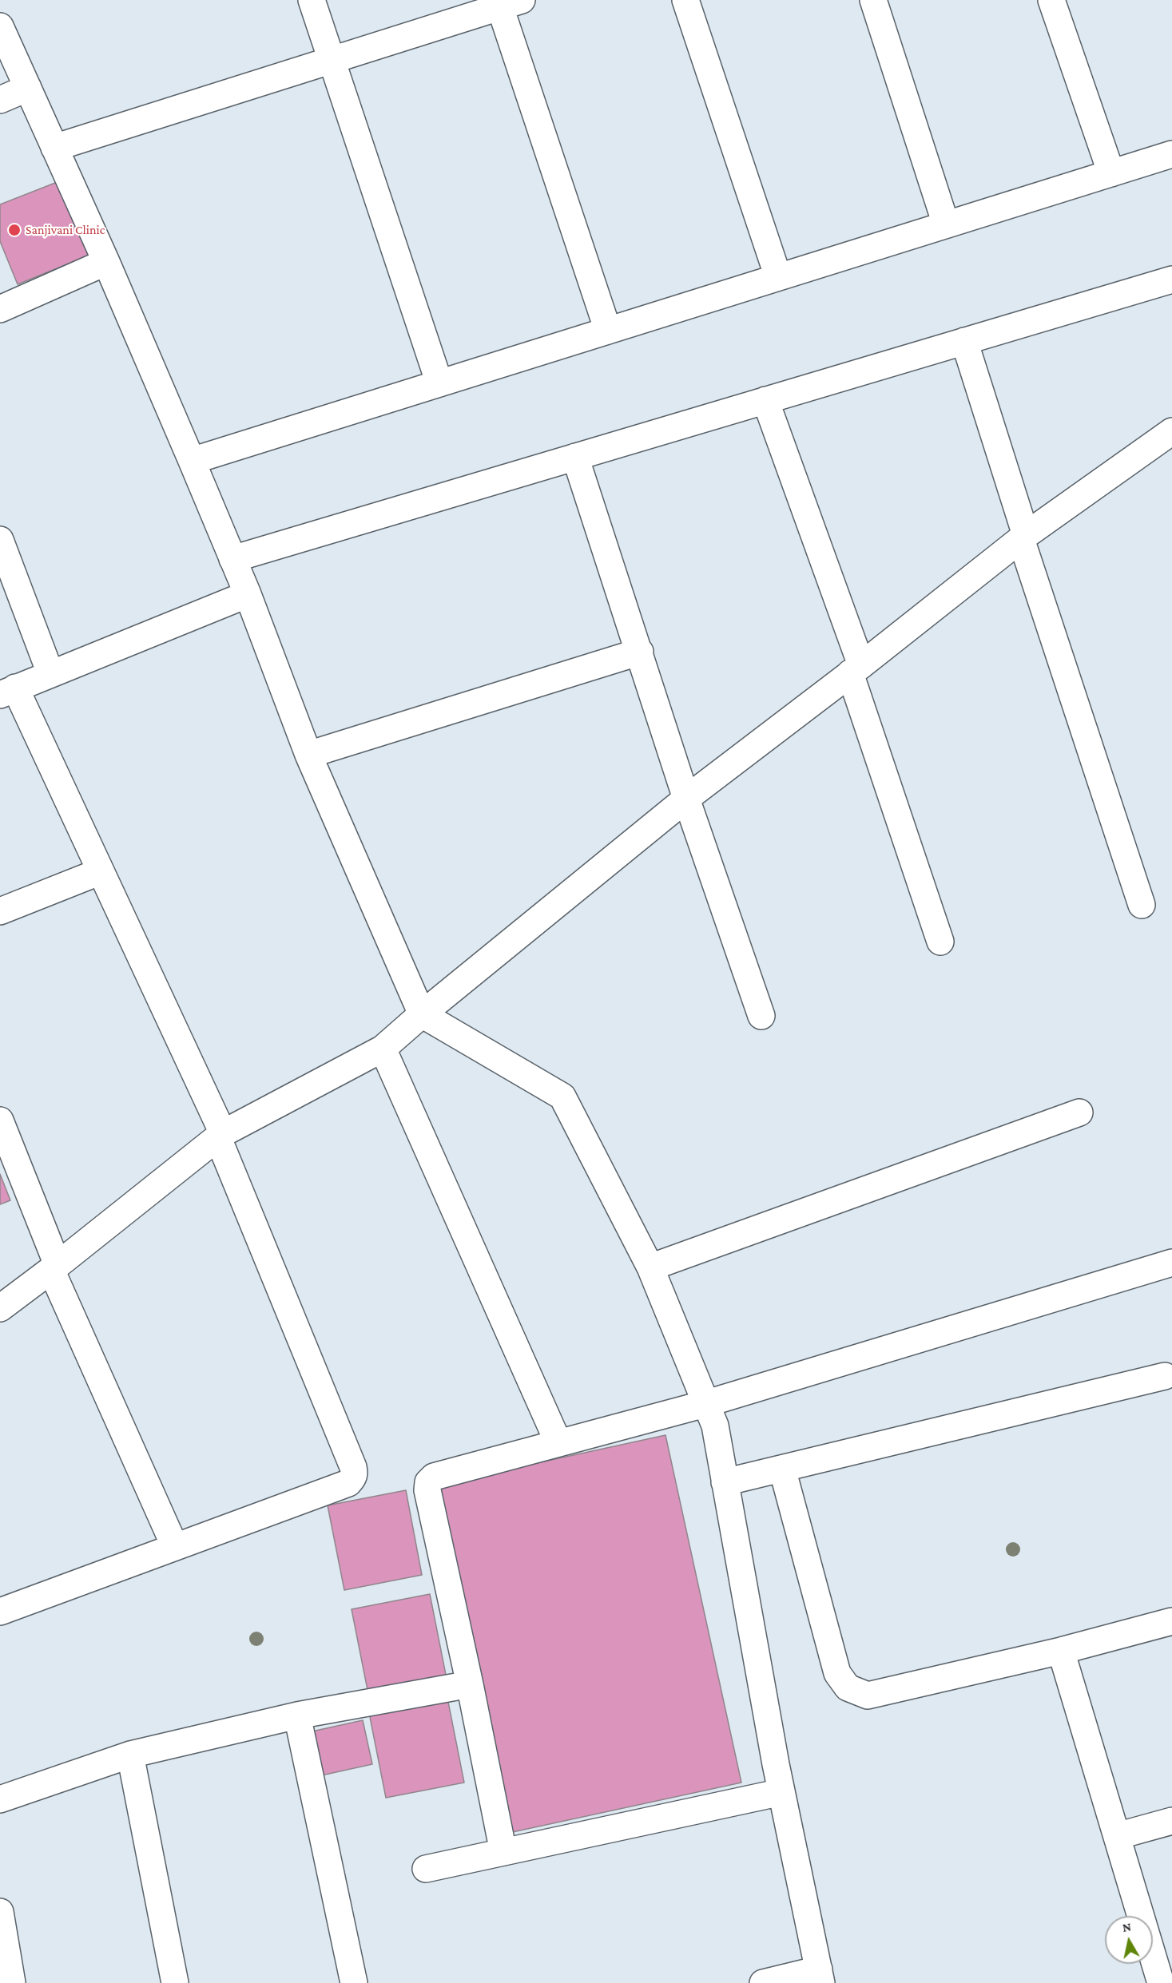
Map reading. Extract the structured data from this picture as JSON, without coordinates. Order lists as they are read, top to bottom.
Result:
{
  "places": ["Sanjivani Clinic"],
  "north": "top"
}
